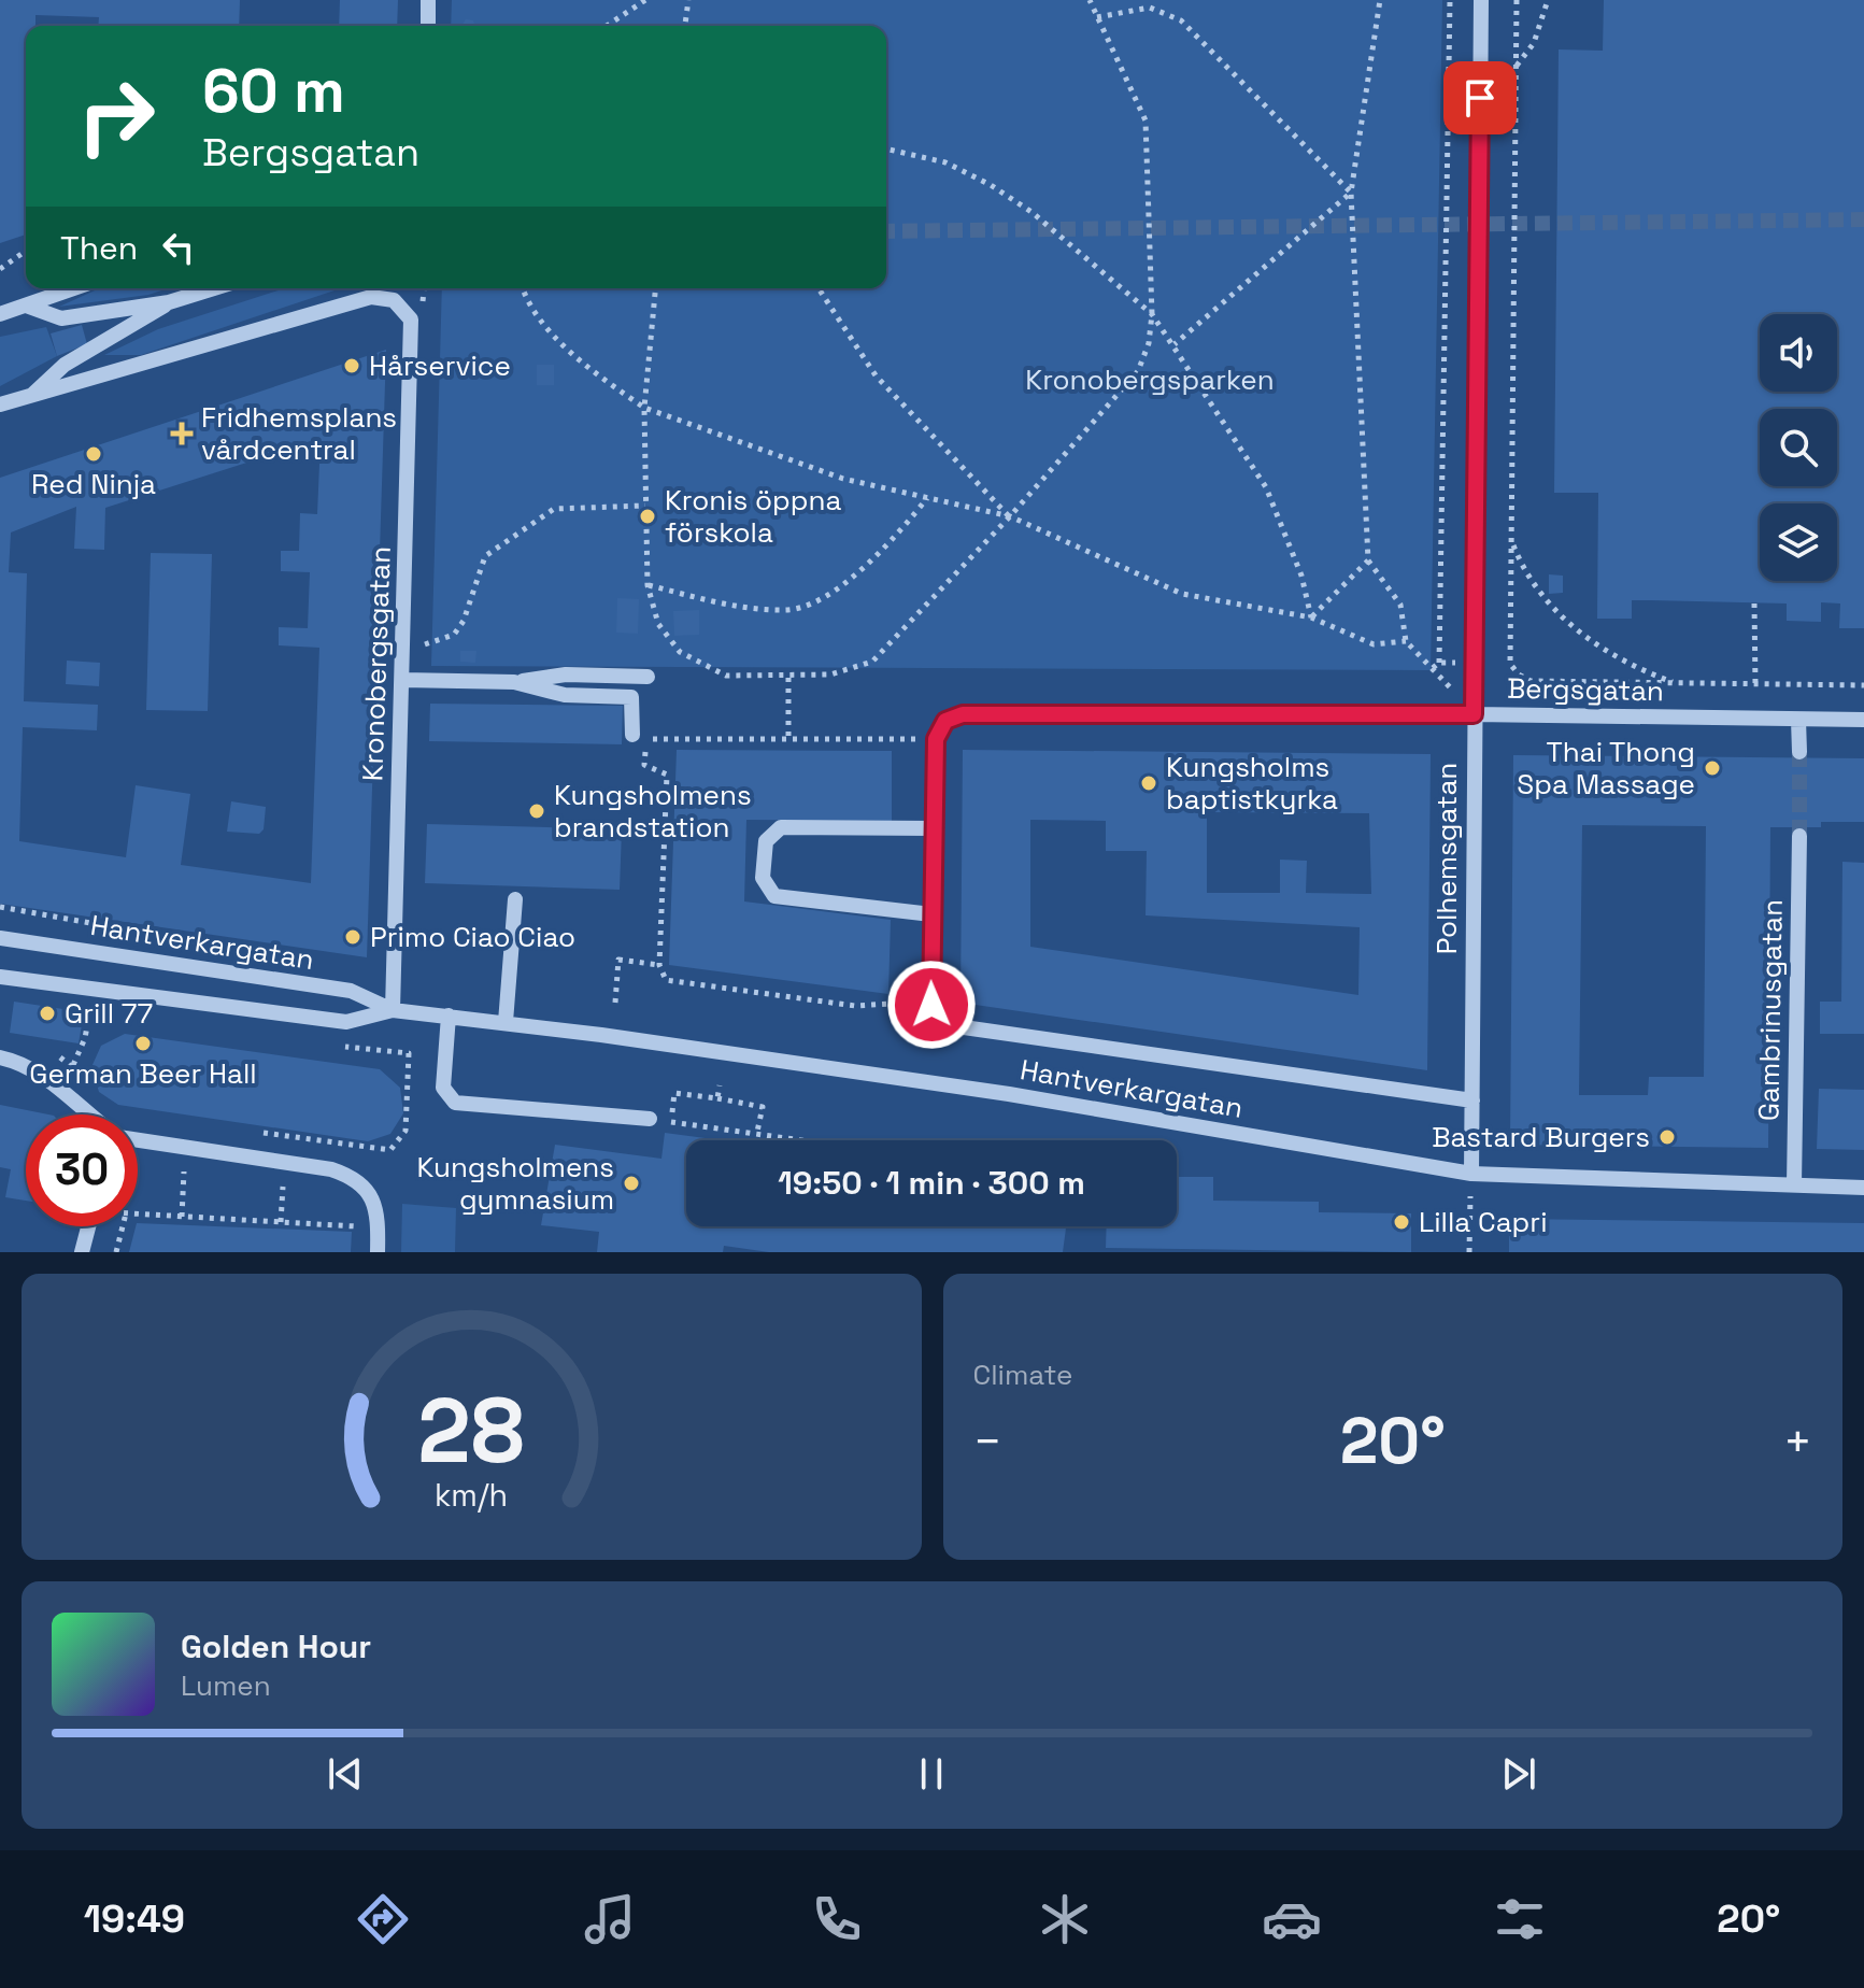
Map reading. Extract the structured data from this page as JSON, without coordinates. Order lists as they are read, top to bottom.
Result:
{
  "streets": {
    "street": [
      "Kronobergsgatan",
      "Bergsgatan",
      "Polhemsgatan",
      "Hantverkargatan",
      "Gambrinusgatan"
    ]
  },
  "crossings": [
    ["Kronobergsgatan", "Hantverkargatan"],
    ["Bergsgatan", "Polhemsgatan"],
    ["Polhemsgatan", "Hantverkargatan"],
    ["Hantverkargatan", "Gambrinusgatan"]
  ],
  "parks": ["Kronobergsparken"],
  "places": {
    "other": [
      "Hårservice",
      "Red Ninja",
      "Kronis öppna förskola",
      "Thai Thong Spa Massage",
      "Kungsholms baptistkyrka",
      "Kungsholmens brandstation",
      "Primo Ciao Ciao",
      "Grill 77",
      "German Beer Hall",
      "Bastard Burgers",
      "Kungsholmens gymnasium",
      "Lilla Capri"
    ],
    "health": ["Fridhemsplans vårdcentral"]
  },
  "page": {
    "turn": ["60 m", "Bergsgatan"],
    "then": "Then",
    "limit": "30",
    "trip": "19:50 · 1 min · 300 m",
    "tile": "Climate",
    "heat": ["−", "20°", "+"],
    "song": ["Golden Hour", "Lumen"],
    "tabs": ["19:49", "20°"],
    "gauge": ["28", "km/h"]
  }
}
